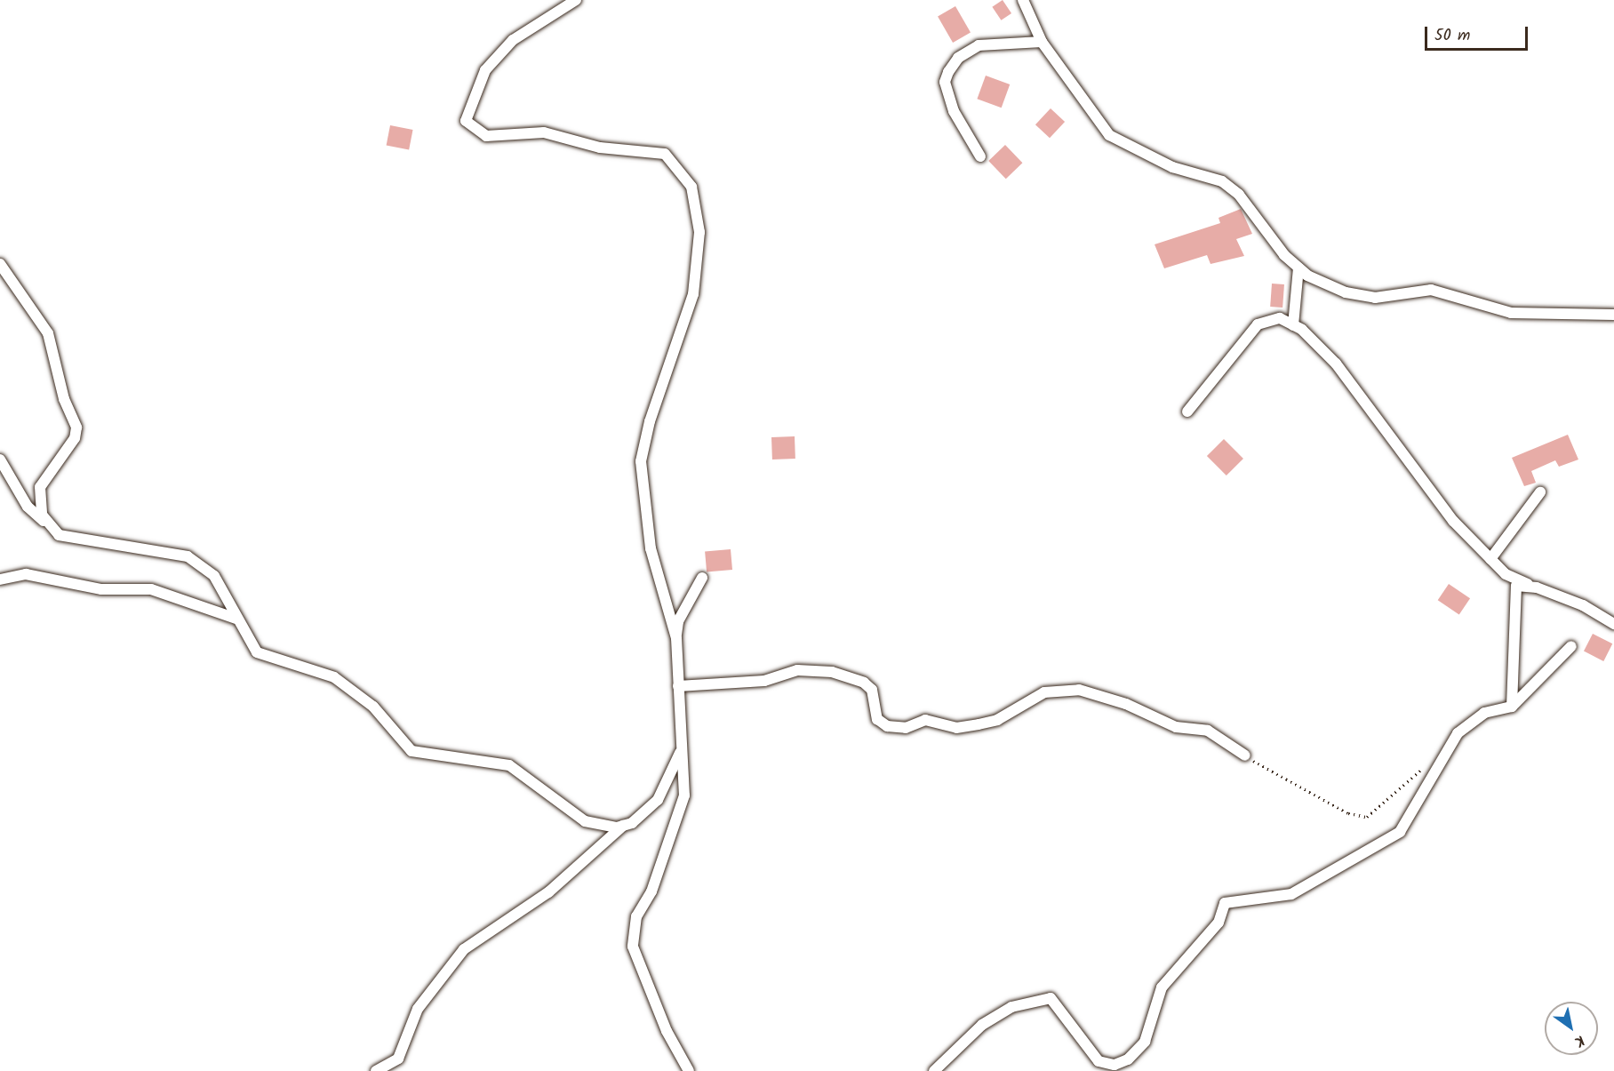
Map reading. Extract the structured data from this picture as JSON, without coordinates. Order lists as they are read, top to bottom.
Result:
{
  "scale_bar": "50 m",
  "north": "bottom right"
}
